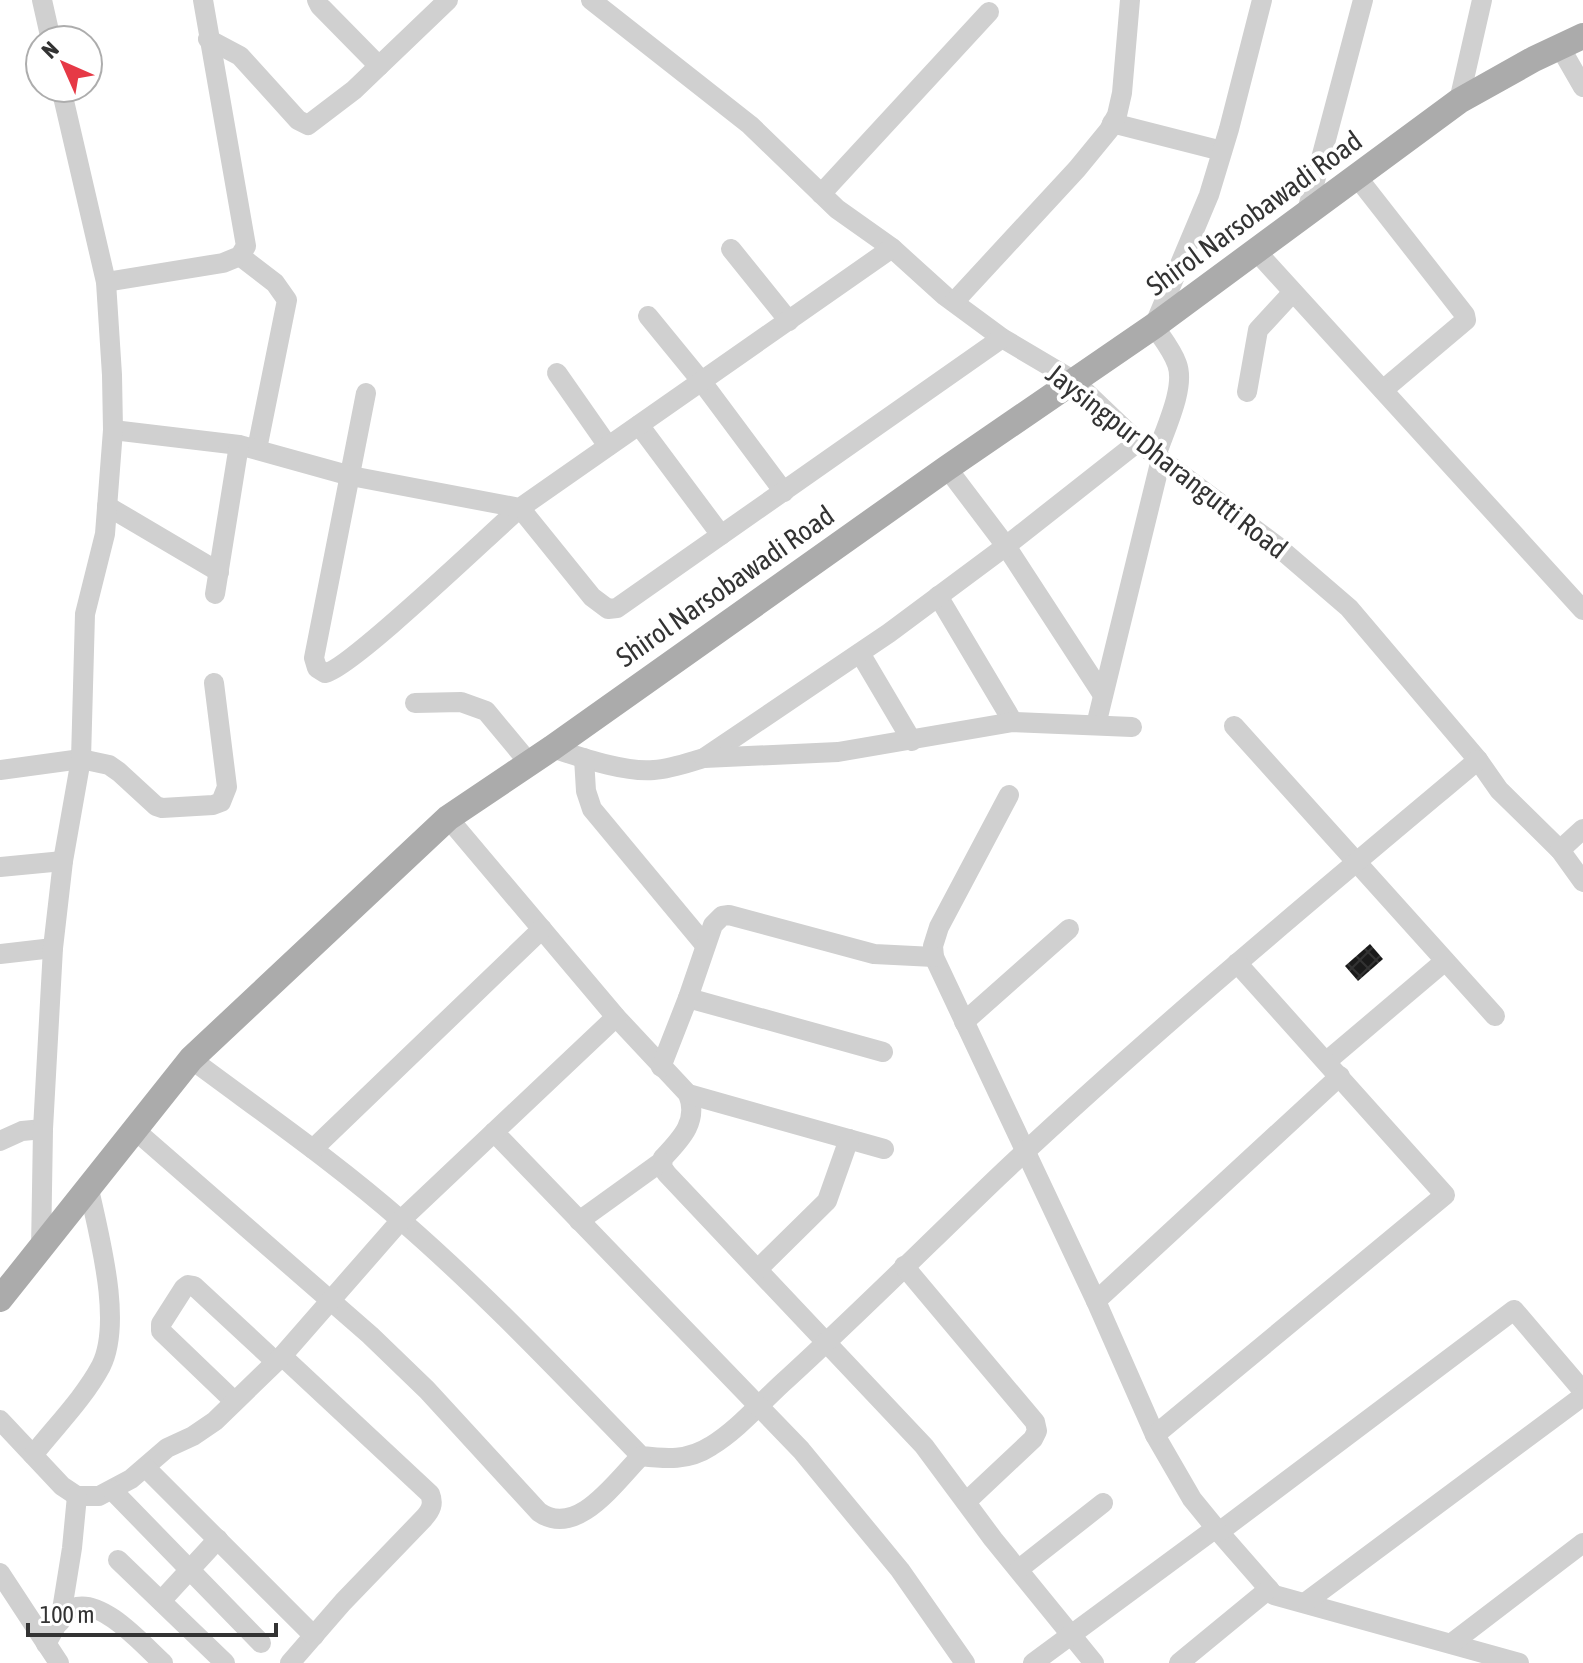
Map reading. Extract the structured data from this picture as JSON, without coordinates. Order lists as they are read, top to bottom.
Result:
{
  "streets": {
    "main road": ["Shirol Narsobawadi Road"],
    "street": ["Jaysingpur Dharangutti Road"]
  },
  "crossings": [
    ["Shirol Narsobawadi Road", "Jaysingpur Dharangutti Road"]
  ],
  "scale_bar": "100 m",
  "north": "top left"
}
